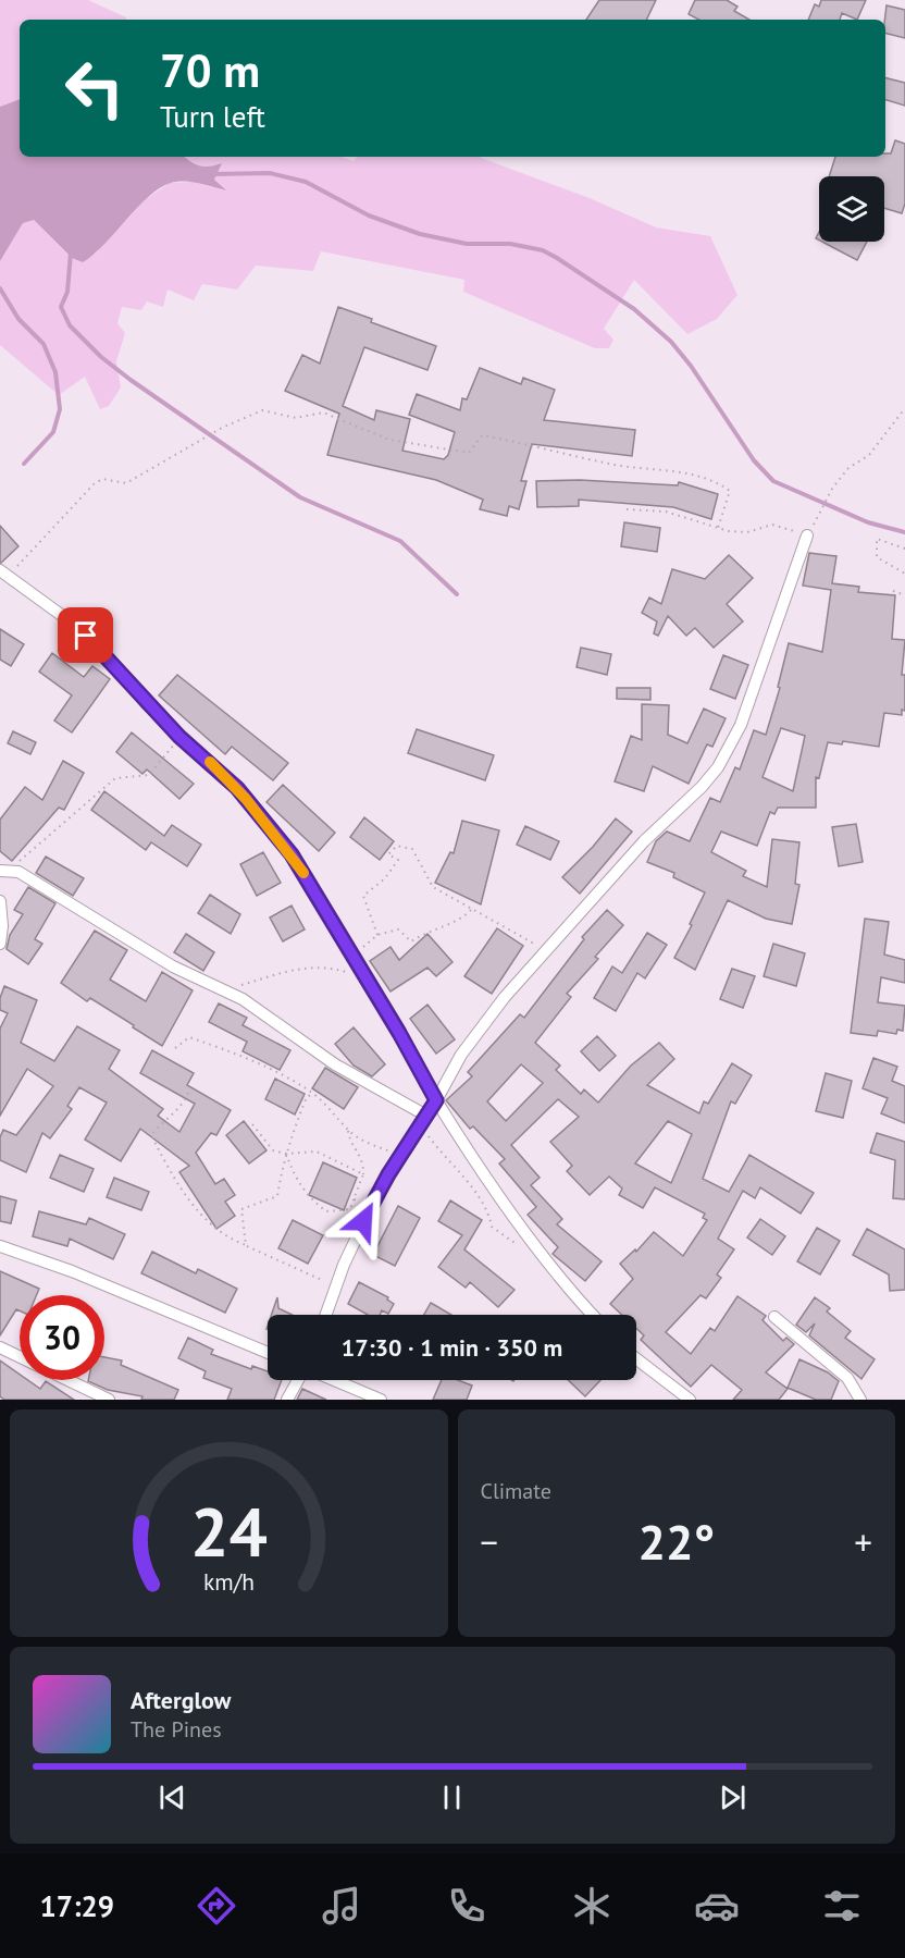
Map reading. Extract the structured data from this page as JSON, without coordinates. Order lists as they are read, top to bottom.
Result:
{
  "page": {
    "turn": ["70 m", "Turn left"],
    "limit": "30",
    "trip": "17:30 · 1 min · 350 m",
    "tile": "Climate",
    "heat": ["−", "22°", "+"],
    "song": ["Afterglow", "The Pines"],
    "tabs": "17:29",
    "gauge": ["24", "km/h"]
  }
}
